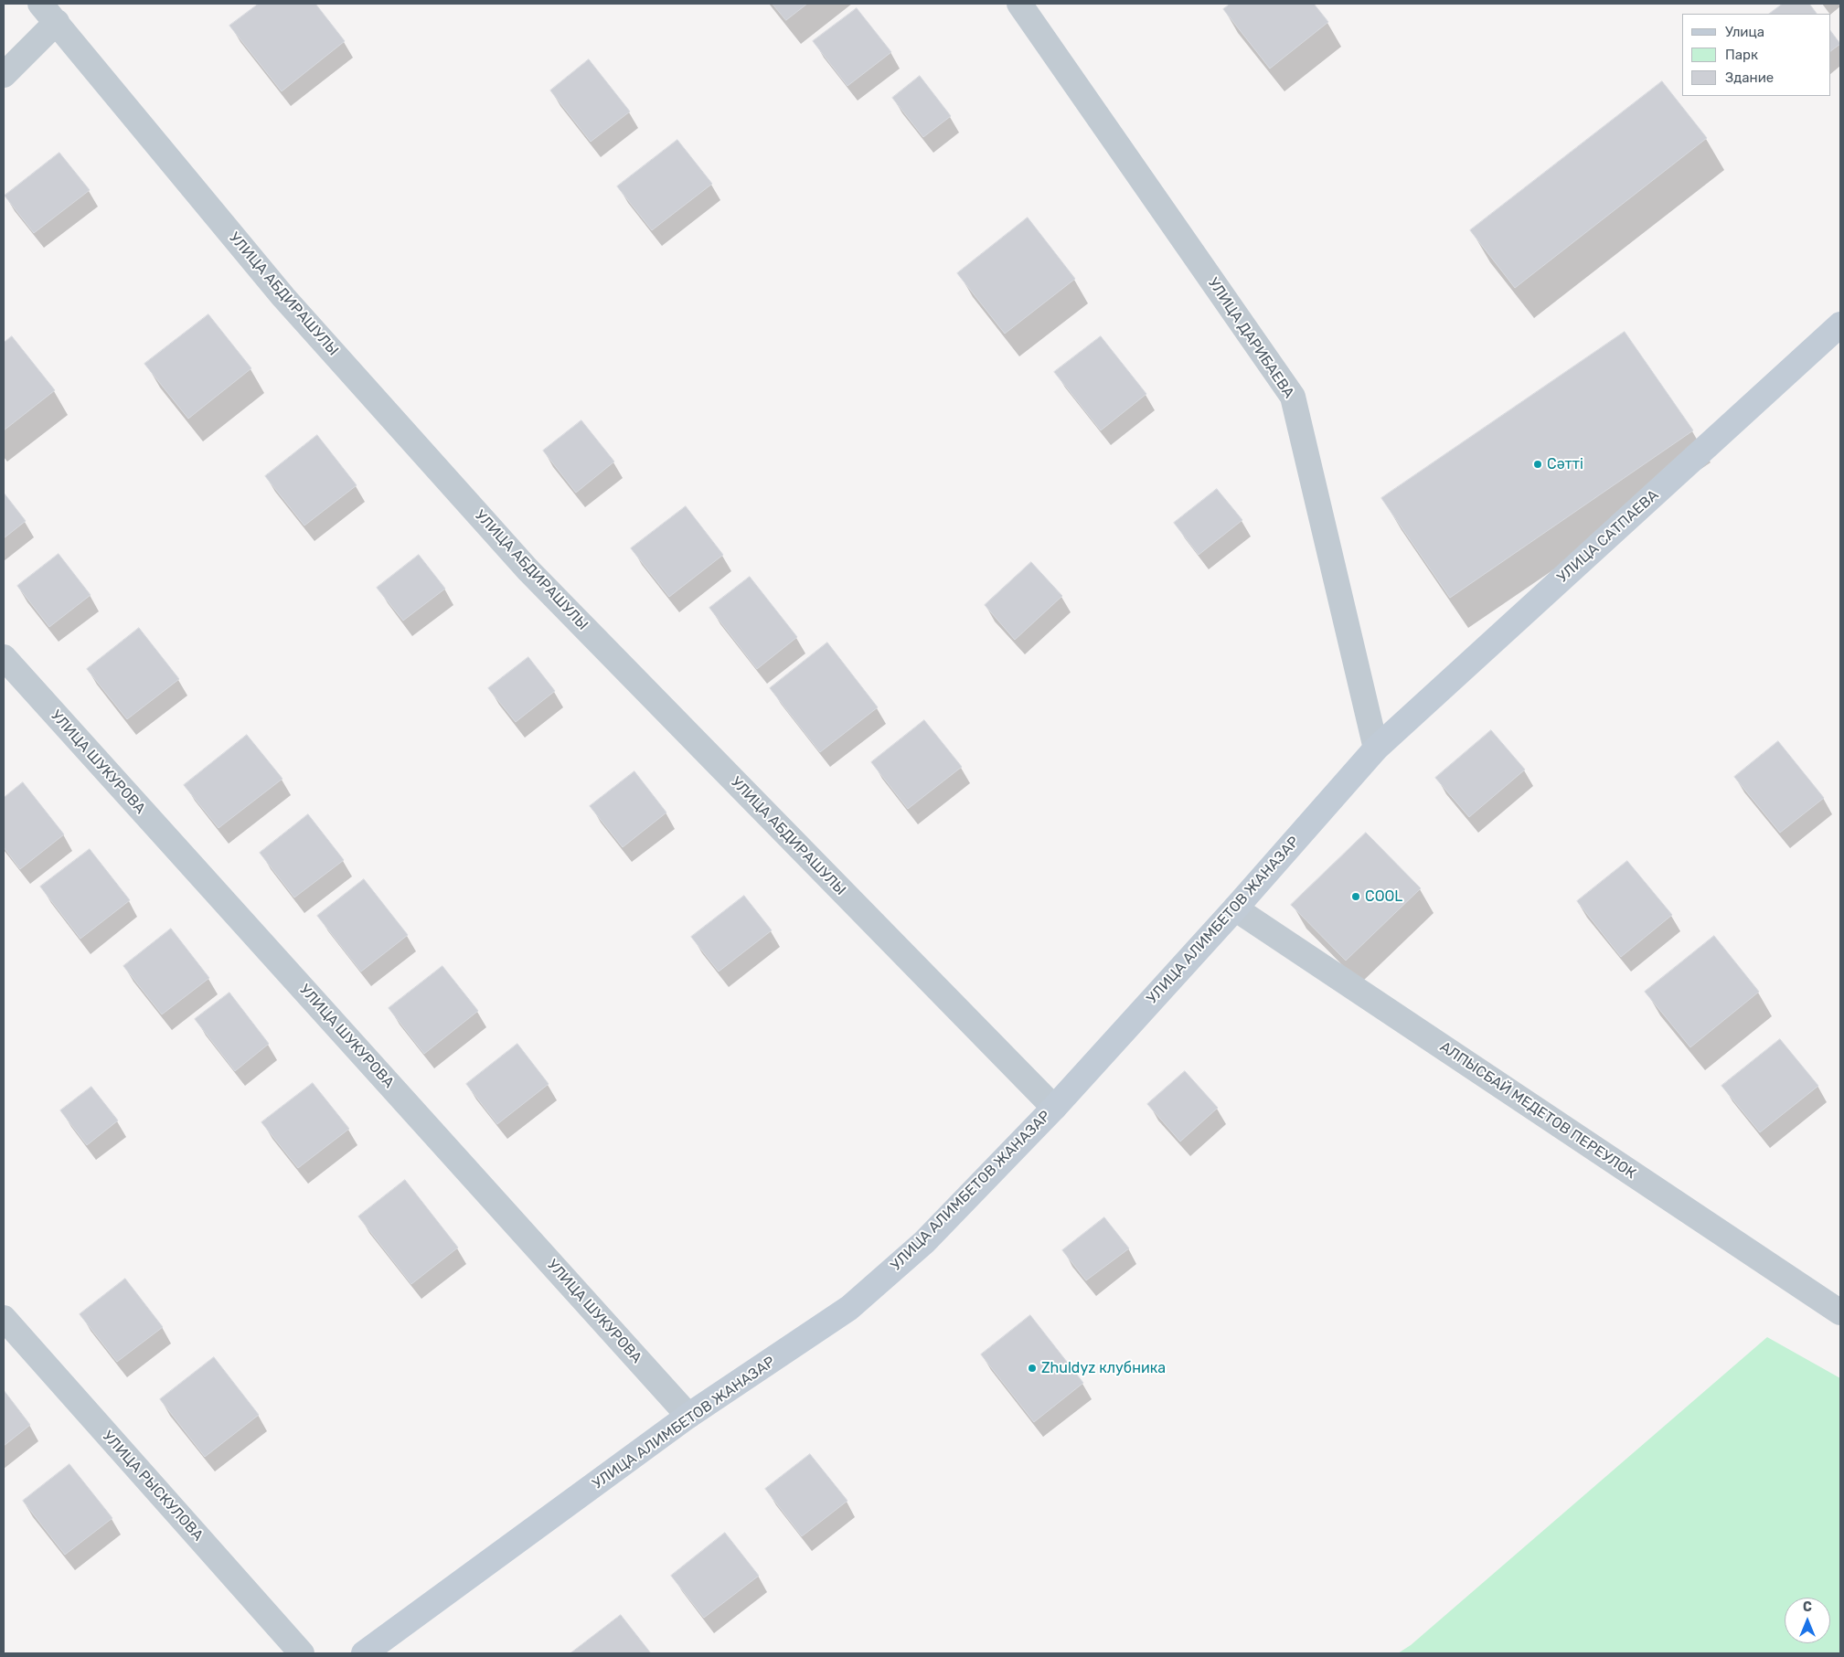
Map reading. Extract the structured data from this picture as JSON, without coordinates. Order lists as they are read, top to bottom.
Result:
{
  "streets": {
    "street": [
      "УЛИЦА АБДИРАШУЛЫ",
      "УЛИЦА ДАРИБАЕВА",
      "УЛИЦА САТПАЕВА",
      "УЛИЦА ШУКУРОВА",
      "УЛИЦА АЛИМБЕТОВ ЖАНАЗАР",
      "АЛПЫСБАЙ МЕДЕТОВ ПЕРЕУЛОК",
      "УЛИЦА РЫСКУЛОВА"
    ]
  },
  "crossings": [
    ["УЛИЦА АБДИРАШУЛЫ", "УЛИЦА АЛИМБЕТОВ ЖАНАЗАР"],
    ["УЛИЦА ДАРИБАЕВА", "УЛИЦА САТПАЕВА"],
    ["УЛИЦА ДАРИБАЕВА", "УЛИЦА АЛИМБЕТОВ ЖАНАЗАР"],
    ["УЛИЦА САТПАЕВА", "УЛИЦА АЛИМБЕТОВ ЖАНАЗАР"],
    ["УЛИЦА ШУКУРОВА", "УЛИЦА АЛИМБЕТОВ ЖАНАЗАР"],
    ["УЛИЦА АЛИМБЕТОВ ЖАНАЗАР", "АЛПЫСБАЙ МЕДЕТОВ ПЕРЕУЛОК"]
  ],
  "places": ["Сәтті", "COOL", "Zhuldyz клубника"],
  "legend": ["Улица", "Парк", "Здание"],
  "north": "top"
}
